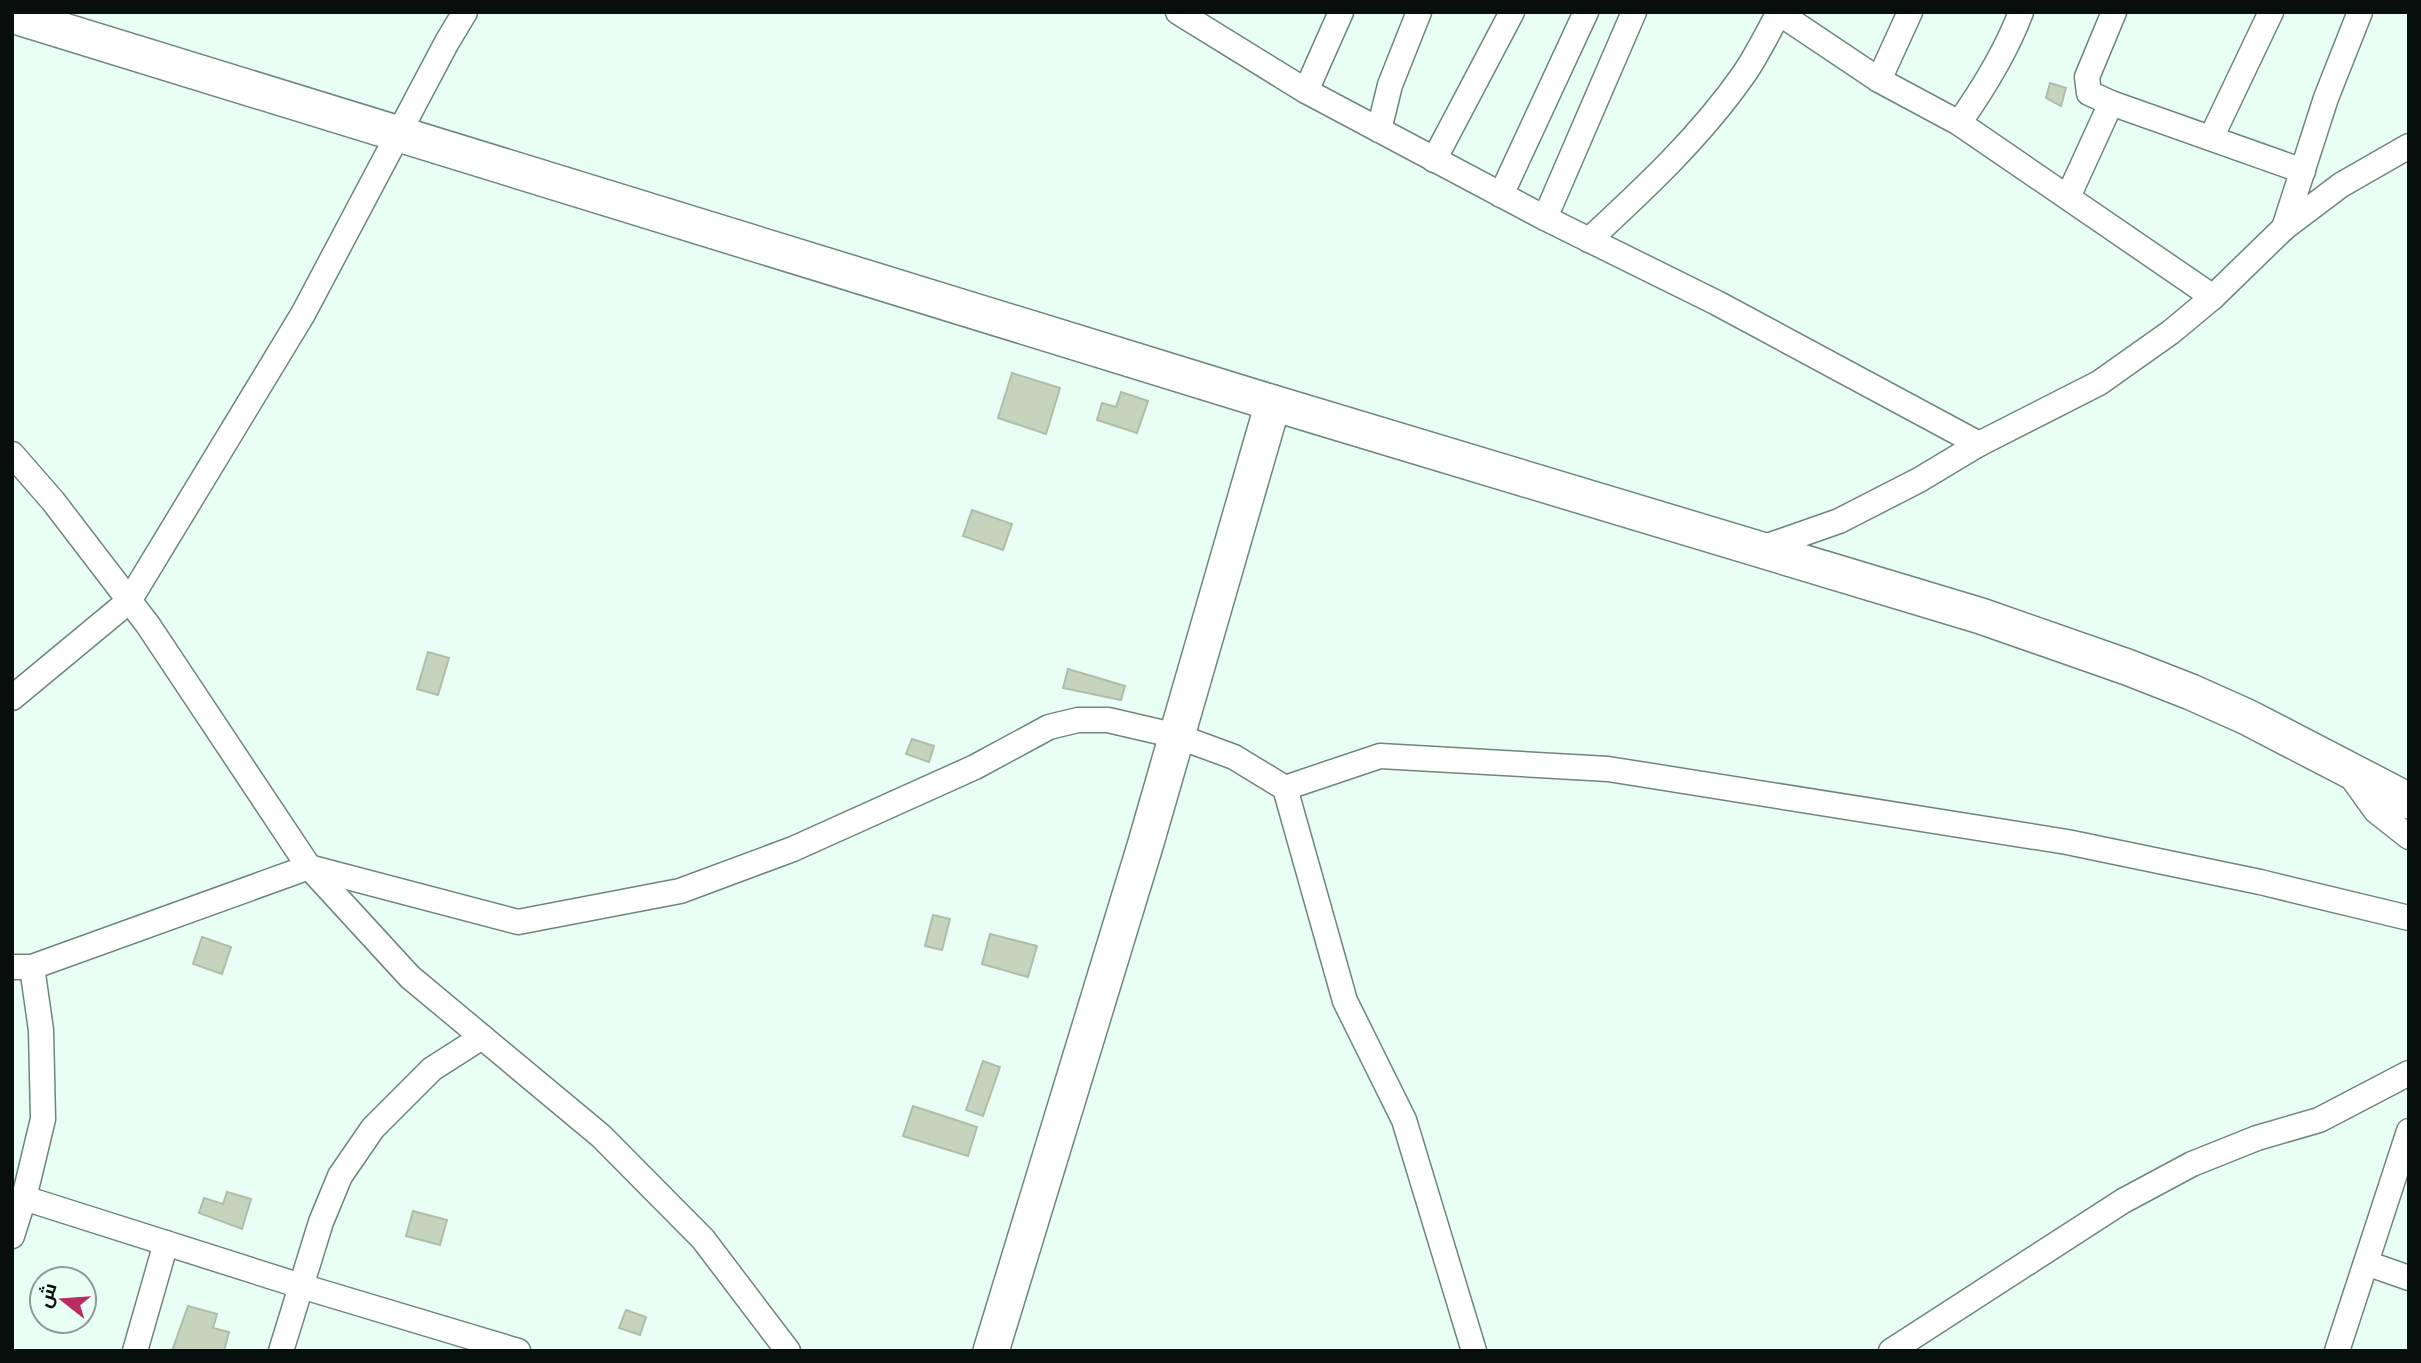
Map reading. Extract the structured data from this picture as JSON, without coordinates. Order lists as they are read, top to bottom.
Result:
{
  "north": "left"
}
